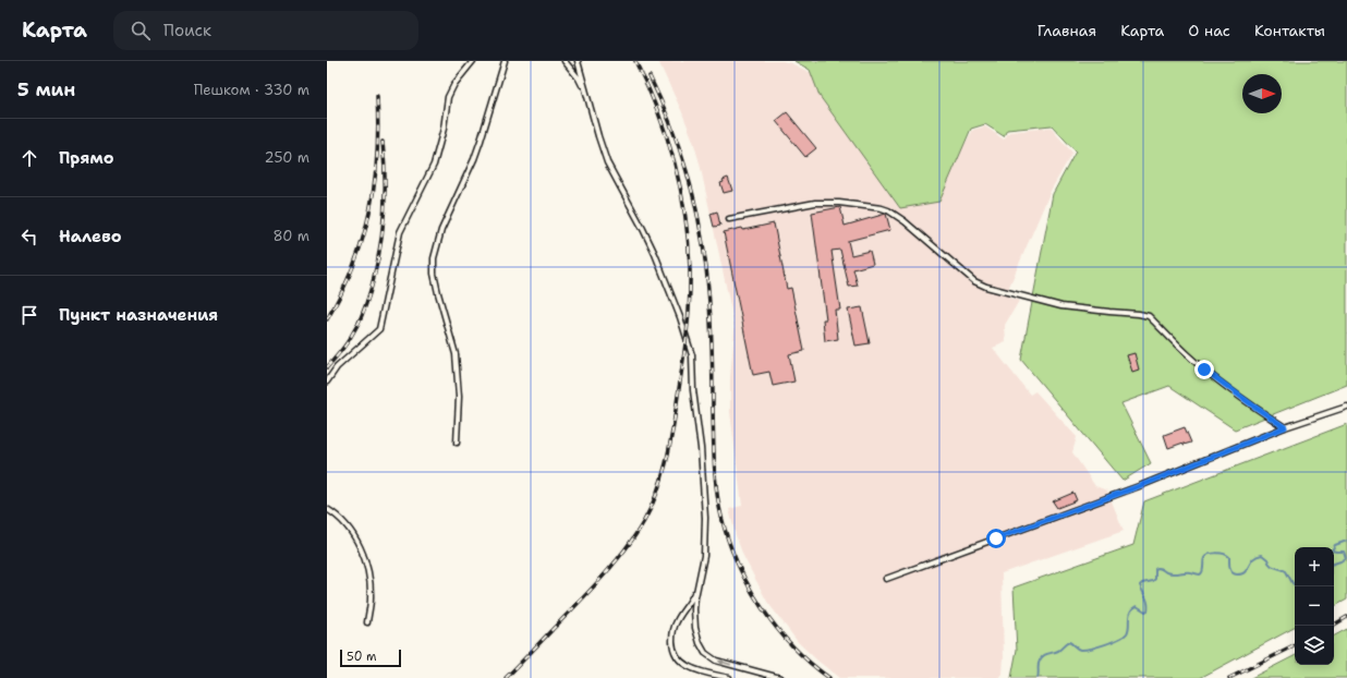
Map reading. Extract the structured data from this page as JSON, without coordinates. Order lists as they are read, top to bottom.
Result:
{
  "scale_bar": "50 m",
  "north": "right",
  "page": {
    "header": "Карта",
    "search": "Поиск",
    "nav": [
      "Главная",
      "Карта",
      "О нас",
      "Контакты"
    ],
    "heading": ["5 мин", "Пешком · 330 m"],
    "list": [
      ["Прямо", "250 m"],
      ["Налево", "80 m"],
      "Пункт назначения"
    ],
    "map_buttons": ["+", "−"],
    "scale": "50 m"
  }
}
